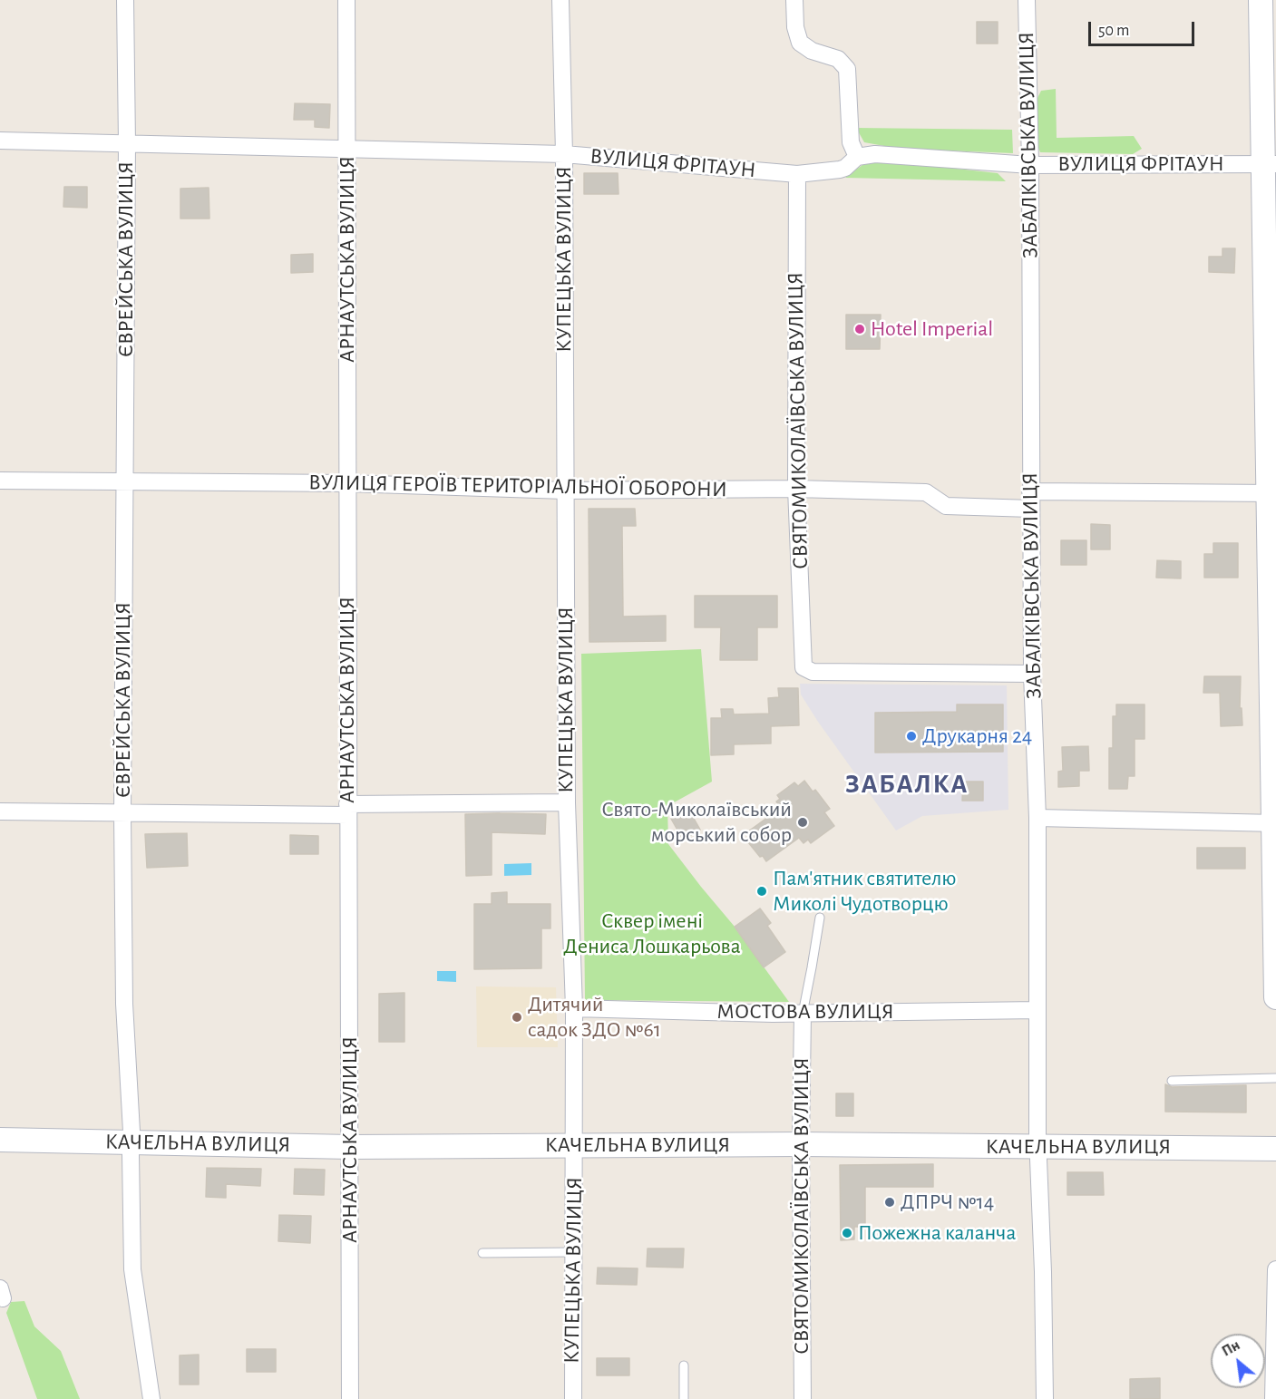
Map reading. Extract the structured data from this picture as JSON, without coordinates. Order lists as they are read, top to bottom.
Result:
{
  "streets": {
    "street": [
      "ЗАБАЛКІВСЬКА ВУЛИЦЯ",
      "ВУЛИЦЯ ФРІТАУН",
      "ЄВРЕЙСЬКА ВУЛИЦЯ",
      "АРНАУТСЬКА ВУЛИЦЯ",
      "КУПЕЦЬКА ВУЛИЦЯ",
      "СВЯТОМИКОЛАЇВСЬКА ВУЛИЦЯ",
      "ВУЛИЦЯ ГЕРОЇВ ТЕРИТОРІАЛЬНОЇ ОБОРОНИ",
      "МОСТОВА ВУЛИЦЯ",
      "КАЧЕЛЬНА ВУЛИЦЯ"
    ]
  },
  "crossings": [
    ["ЗАБАЛКІВСЬКА ВУЛИЦЯ", "ВУЛИЦЯ ФРІТАУН"],
    ["ЗАБАЛКІВСЬКА ВУЛИЦЯ", "СВЯТОМИКОЛАЇВСЬКА ВУЛИЦЯ"],
    ["ЗАБАЛКІВСЬКА ВУЛИЦЯ", "ВУЛИЦЯ ГЕРОЇВ ТЕРИТОРІАЛЬНОЇ ОБОРОНИ"],
    ["ЗАБАЛКІВСЬКА ВУЛИЦЯ", "МОСТОВА ВУЛИЦЯ"],
    ["ЗАБАЛКІВСЬКА ВУЛИЦЯ", "КАЧЕЛЬНА ВУЛИЦЯ"],
    ["ВУЛИЦЯ ФРІТАУН", "ЄВРЕЙСЬКА ВУЛИЦЯ"],
    ["ВУЛИЦЯ ФРІТАУН", "АРНАУТСЬКА ВУЛИЦЯ"],
    ["ВУЛИЦЯ ФРІТАУН", "КУПЕЦЬКА ВУЛИЦЯ"],
    ["ВУЛИЦЯ ФРІТАУН", "СВЯТОМИКОЛАЇВСЬКА ВУЛИЦЯ"],
    ["ЄВРЕЙСЬКА ВУЛИЦЯ", "ВУЛИЦЯ ГЕРОЇВ ТЕРИТОРІАЛЬНОЇ ОБОРОНИ"],
    ["ЄВРЕЙСЬКА ВУЛИЦЯ", "КАЧЕЛЬНА ВУЛИЦЯ"],
    ["АРНАУТСЬКА ВУЛИЦЯ", "ВУЛИЦЯ ГЕРОЇВ ТЕРИТОРІАЛЬНОЇ ОБОРОНИ"],
    ["АРНАУТСЬКА ВУЛИЦЯ", "КАЧЕЛЬНА ВУЛИЦЯ"],
    ["КУПЕЦЬКА ВУЛИЦЯ", "ВУЛИЦЯ ГЕРОЇВ ТЕРИТОРІАЛЬНОЇ ОБОРОНИ"],
    ["КУПЕЦЬКА ВУЛИЦЯ", "МОСТОВА ВУЛИЦЯ"],
    ["КУПЕЦЬКА ВУЛИЦЯ", "КАЧЕЛЬНА ВУЛИЦЯ"],
    ["СВЯТОМИКОЛАЇВСЬКА ВУЛИЦЯ", "ВУЛИЦЯ ГЕРОЇВ ТЕРИТОРІАЛЬНОЇ ОБОРОНИ"],
    ["СВЯТОМИКОЛАЇВСЬКА ВУЛИЦЯ", "МОСТОВА ВУЛИЦЯ"],
    ["СВЯТОМИКОЛАЇВСЬКА ВУЛИЦЯ", "КАЧЕЛЬНА ВУЛИЦЯ"]
  ],
  "districts": ["ЗАБАЛКА"],
  "parks": ["Сквер імені Дениса Лошкарьова"],
  "places": [
    "Hotel Imperial",
    "Друкарня 24",
    "Свято-Миколаївський морський собор",
    "Пам'ятник святителю Миколі Чудотворцю",
    "Дитячий садок ЗДО №61",
    "ДПРЧ №14",
    "Пожежна каланча"
  ],
  "scale_bar": "50 m",
  "north": "top left"
}
